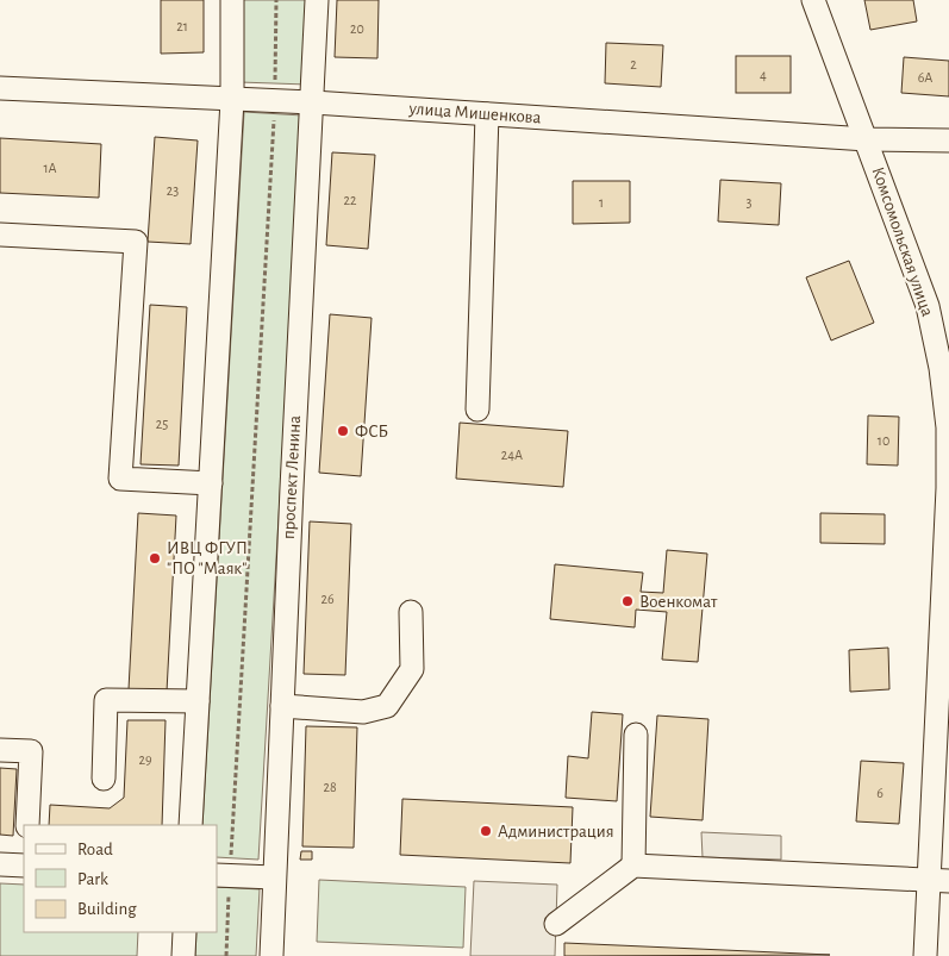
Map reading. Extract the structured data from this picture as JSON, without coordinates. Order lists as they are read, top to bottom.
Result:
{
  "streets": {
    "street": ["улица Мишенкова", "Комсомольская улица", "проспект Ленина"]
  },
  "crossings": [
    ["улица Мишенкова", "Комсомольская улица"],
    ["улица Мишенкова", "проспект Ленина"]
  ],
  "places": [
    "ФСБ",
    "ИВЦ ФГУП \"ПО \"Маяк\"",
    "Военкомат",
    "Администрация"
  ],
  "house_numbers": [
    "21",
    "20",
    "2",
    "4",
    "6А",
    "1А",
    "23",
    "22",
    "1",
    "3",
    "25",
    "10",
    "24А",
    "26",
    "29",
    "28",
    "6"
  ],
  "legend": ["Road", "Park", "Building"]
}
